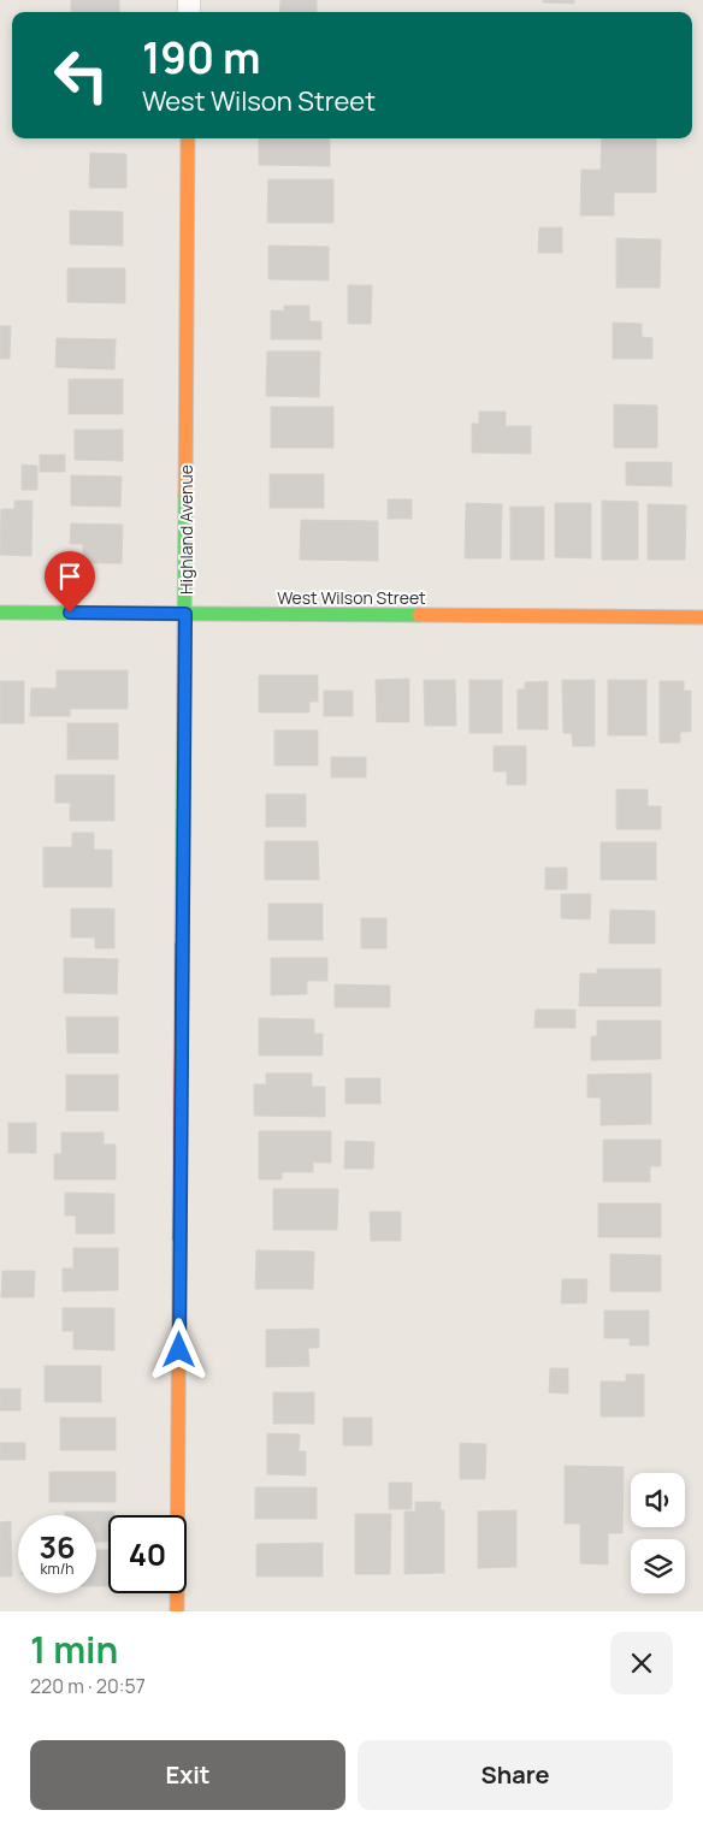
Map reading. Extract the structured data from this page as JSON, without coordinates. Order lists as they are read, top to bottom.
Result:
{
  "streets": {
    "street": ["Highland Avenue", "West Wilson Street"]
  },
  "crossings": [
    ["Highland Avenue", "West Wilson Street"]
  ],
  "page": {
    "turn": ["190 m", "West Wilson Street"],
    "speed": "36 km/h",
    "limit": "40",
    "heading": ["1 min", "220 m · 20:57"],
    "buttons": ["Exit", "Share"]
  }
}
